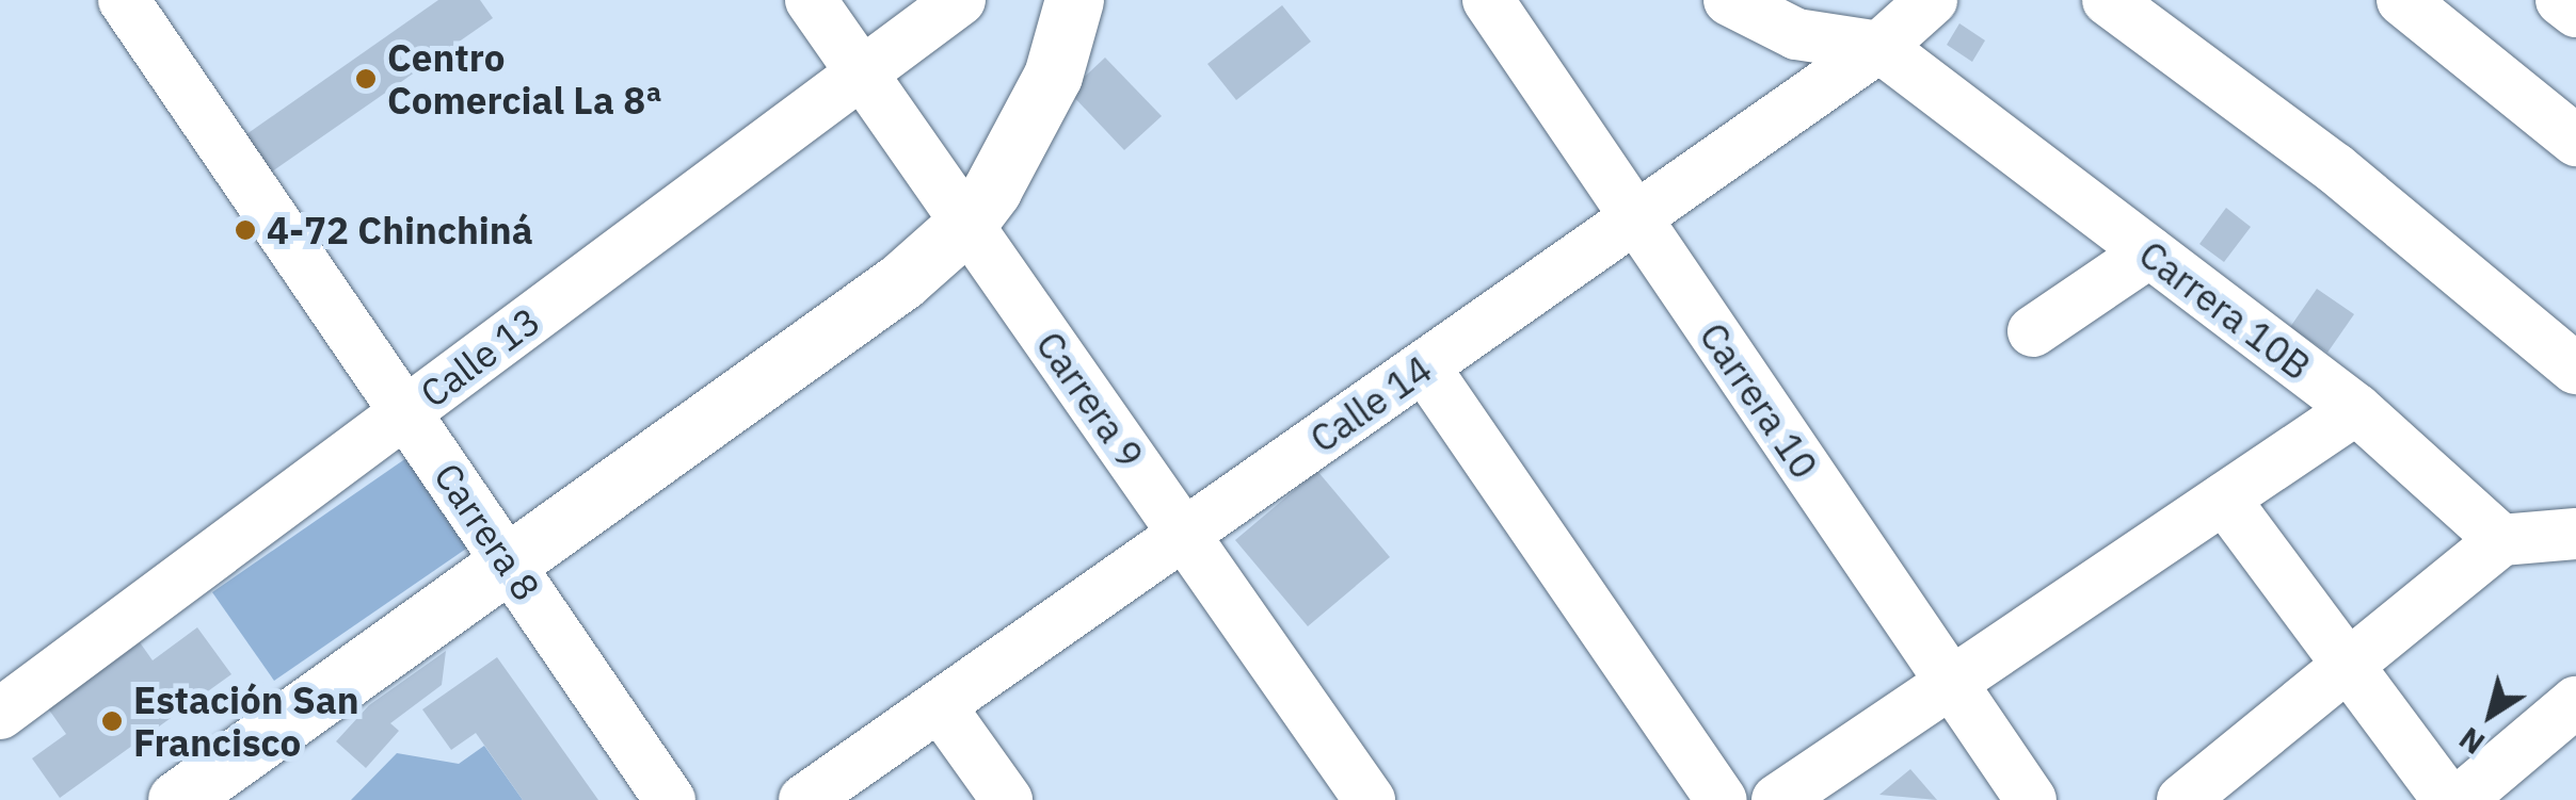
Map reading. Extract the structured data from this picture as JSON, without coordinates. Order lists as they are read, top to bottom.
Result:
{
  "streets": {
    "street": [
      "Carrera 10B",
      "Calle 13",
      "Carrera 9",
      "Carrera 10",
      "Calle 14",
      "Carrera 8"
    ]
  },
  "crossings": [
    ["Carrera 10B", "Calle 14"],
    ["Calle 13", "Carrera 9"],
    ["Calle 13", "Carrera 8"],
    ["Carrera 9", "Calle 14"],
    ["Carrera 10", "Calle 14"]
  ],
  "places": ["Centro Comercial La 8ª", "4-72 Chinchiná", "Estación San Francisco"],
  "north": "bottom left"
}
